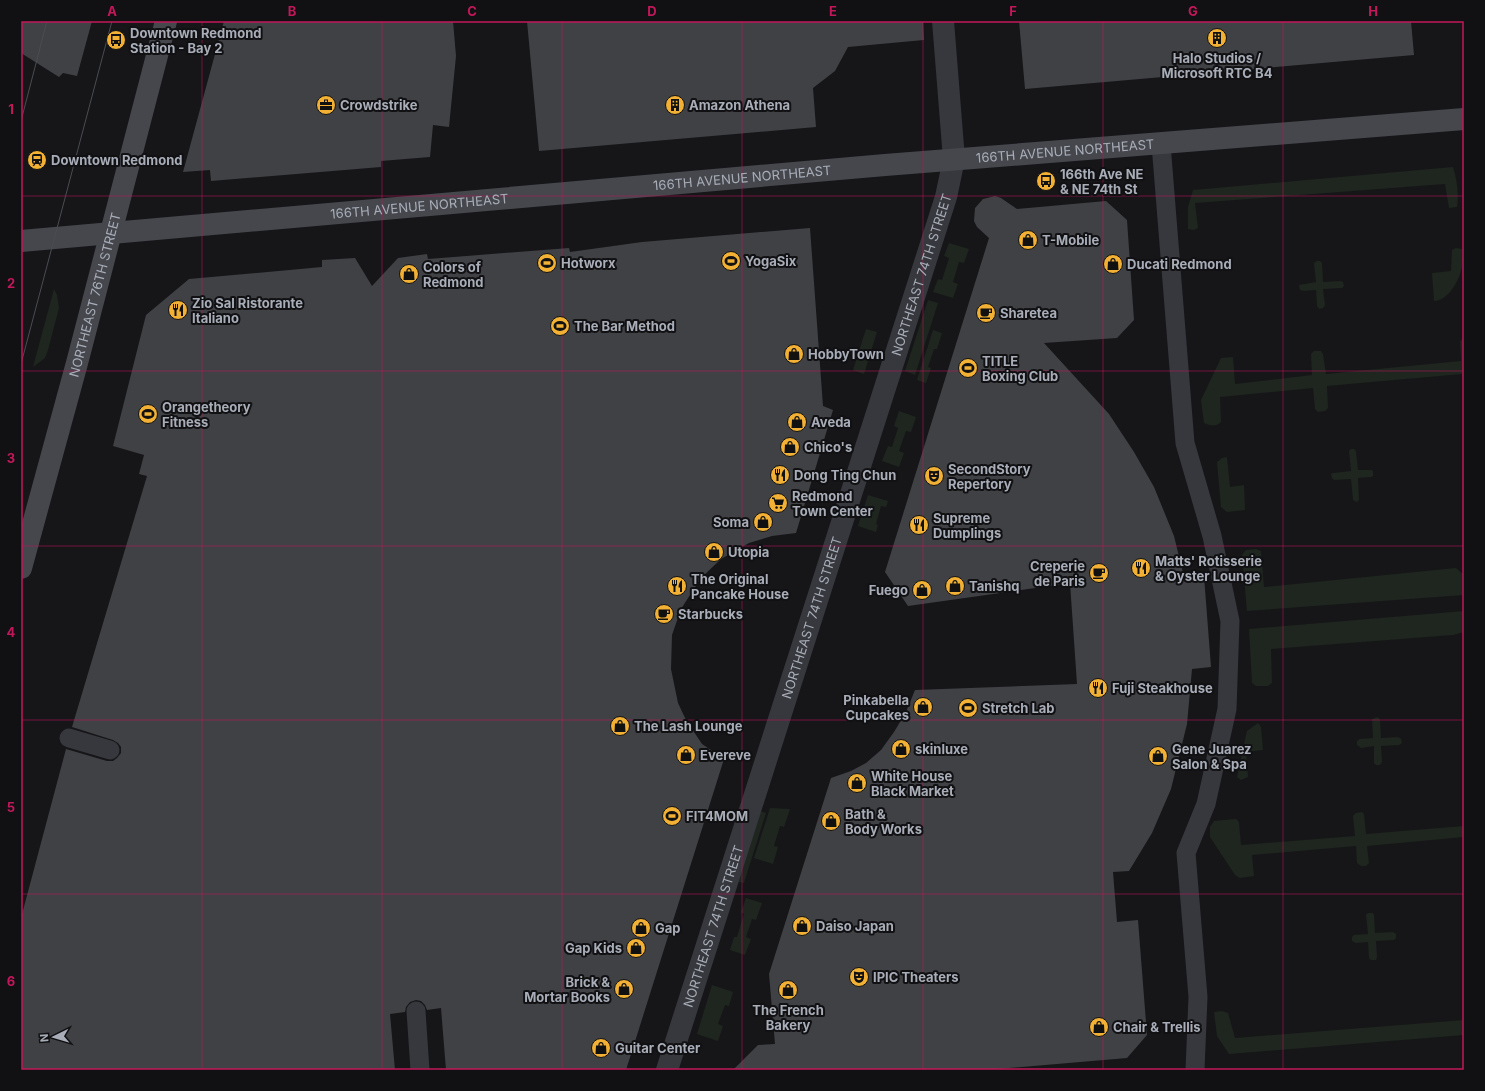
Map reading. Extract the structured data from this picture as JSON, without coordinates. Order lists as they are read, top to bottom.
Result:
{
  "streets": {
    "street": ["166TH AVENUE NORTHEAST", "NORTHEAST 74TH STREET", "NORTHEAST 76TH STREET"]
  },
  "crossings": [
    ["166TH AVENUE NORTHEAST", "NORTHEAST 74TH STREET"],
    ["166TH AVENUE NORTHEAST", "NORTHEAST 76TH STREET"]
  ],
  "places": {
    "building": ["Halo Studios / Microsoft RTC B4", "Amazon Athena"],
    "bus stop": ["Downtown Redmond Station - Bay 2", "166th Ave NE & NE 74th St"],
    "office": ["Crowdstrike"],
    "station": ["Downtown Redmond"],
    "shop": [
      "T-Mobile",
      "Ducati Redmond",
      "Colors of Redmond",
      "HobbyTown",
      "Aveda",
      "Chico's",
      "Soma",
      "Utopia",
      "Tanishq",
      "Fuego",
      "Pinkabella Cupcakes",
      "The Lash Lounge",
      "skinluxe",
      "Evereve",
      "Gene Juarez Salon & Spa",
      "White House Black Market",
      "Bath & Body Works",
      "Daiso Japan",
      "Gap",
      "Gap Kids",
      "Brick & Mortar Books",
      "The French Bakery",
      "Chair & Trellis",
      "Guitar Center"
    ],
    "sports": [
      "YogaSix",
      "Hotworx",
      "The Bar Method",
      "TITLE Boxing Club",
      "Orangetheory Fitness",
      "Stretch Lab",
      "FIT4MOM"
    ],
    "restaurant": [
      "Zio Sal Ristorante Italiano",
      "Dong Ting Chun",
      "Supreme Dumplings",
      "Matts' Rotisserie & Oyster Lounge",
      "The Original Pancake House",
      "Fuji Steakhouse"
    ],
    "cafe": ["Sharetea", "Creperie de Paris", "Starbucks"],
    "theatre": ["SecondStory Repertory", "IPIC Theaters"],
    "supermarket": ["Redmond Town Center"]
  },
  "north": "left",
  "grid": {
    "columns": [
      "A",
      "B",
      "C",
      "D",
      "E",
      "F",
      "G",
      "H"
    ],
    "rows": [
      "1",
      "2",
      "3",
      "4",
      "5",
      "6"
    ]
  }
}
